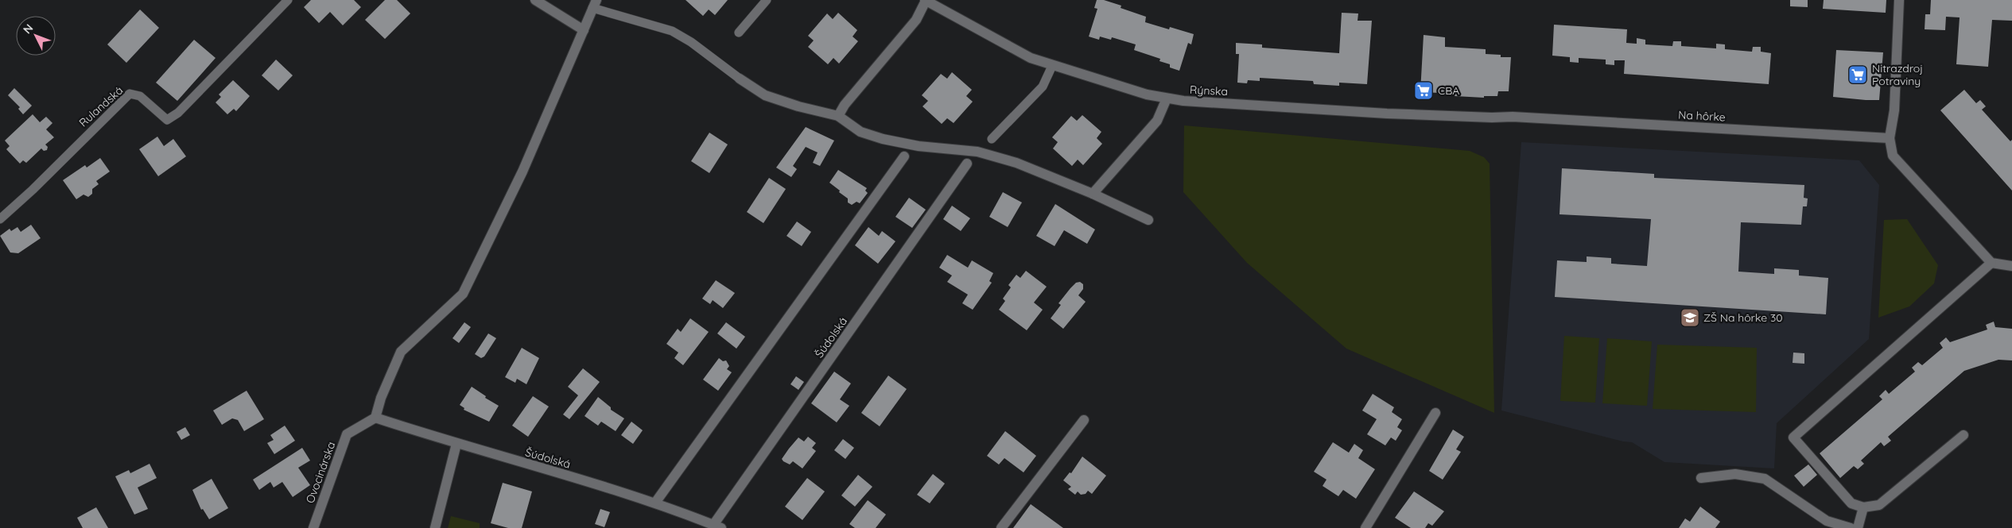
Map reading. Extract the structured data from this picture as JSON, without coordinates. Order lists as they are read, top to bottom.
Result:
{
  "streets": {
    "street": [
      "Rýnska",
      "Na hôrke",
      "Šúdolská",
      "Ovocinárska"
    ],
    "lane": ["Rulandská"]
  },
  "crossings": [
    ["Rýnska", "Na hôrke"],
    ["Šúdolská", "Ovocinárska"]
  ],
  "places": {
    "supermarket": ["Nitrazdroj Potraviny", "CBA"],
    "school or university": ["ZŠ Na hôrke 30"]
  },
  "north": "top left"
}
